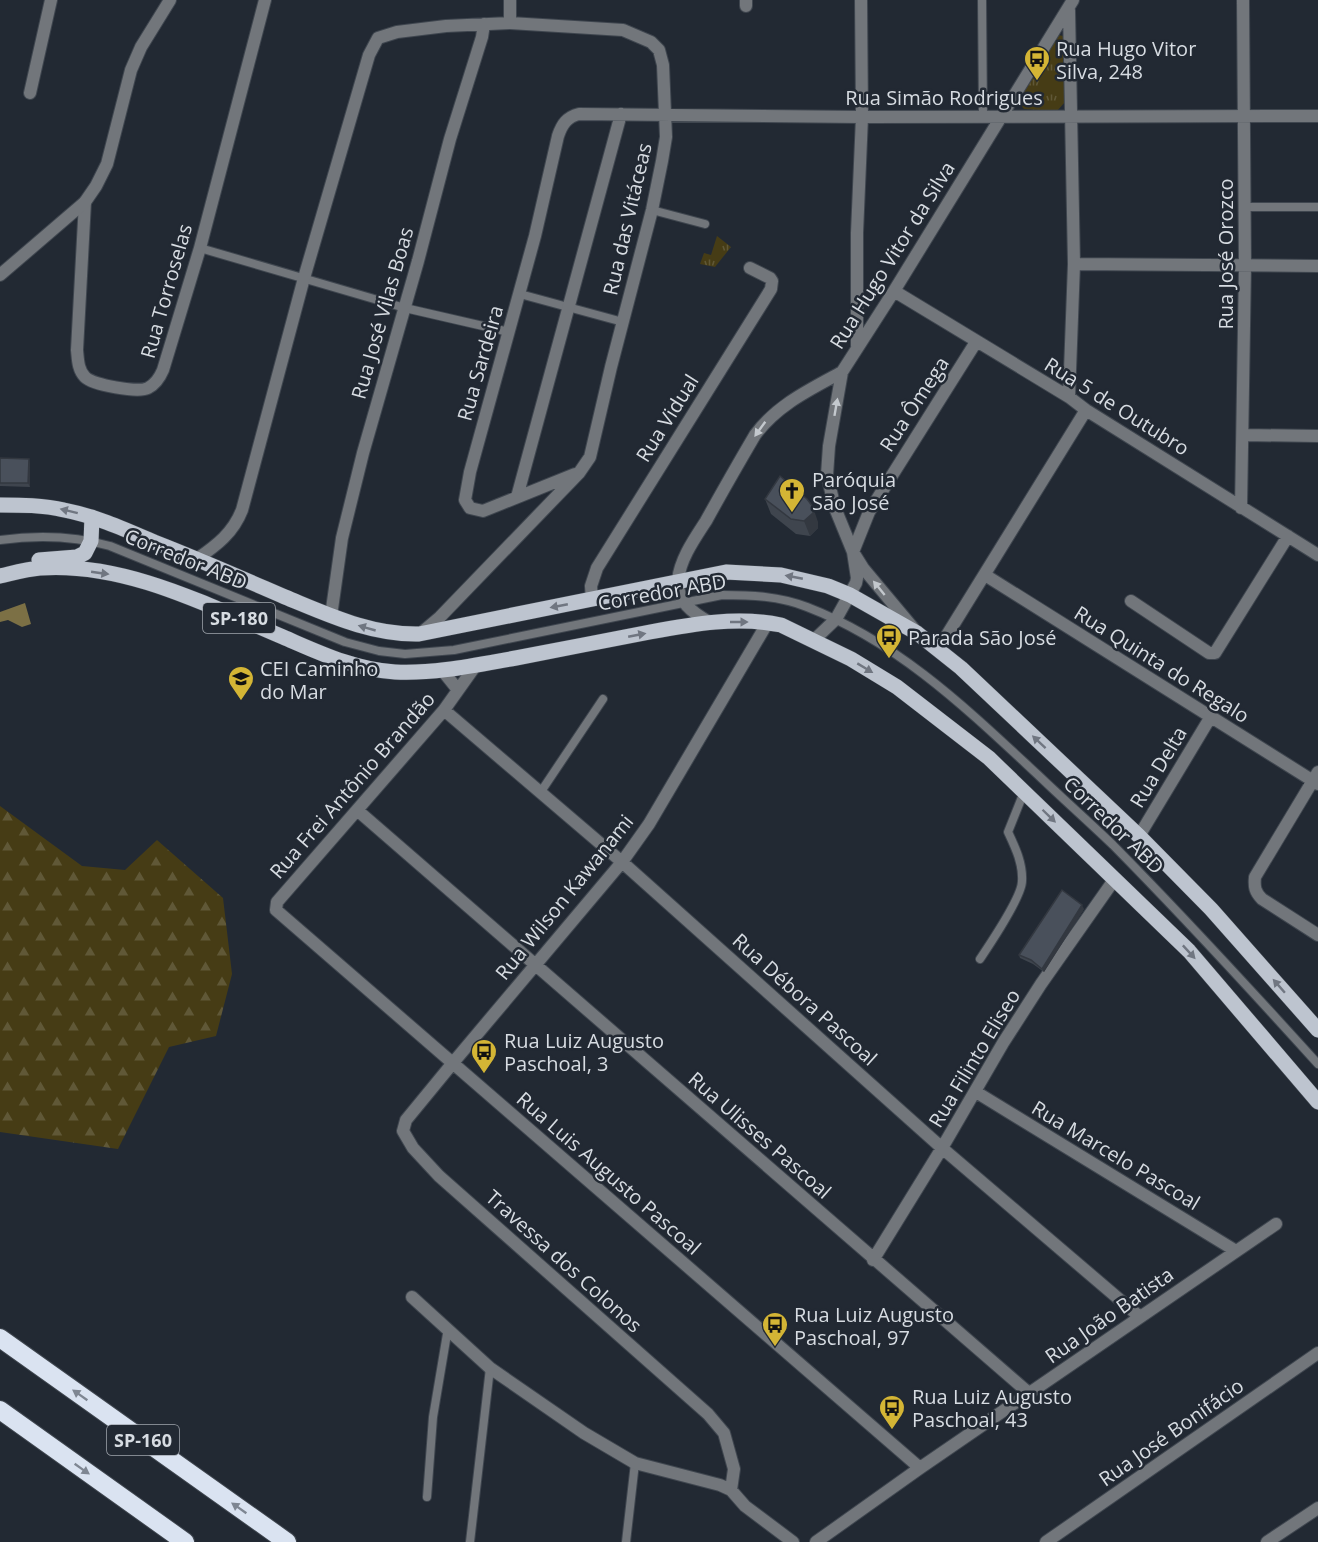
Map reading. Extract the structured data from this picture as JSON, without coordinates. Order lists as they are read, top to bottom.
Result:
{
  "streets": {
    "highway": ["SP-160"],
    "main road": ["SP-180"],
    "street": [
      "Rua Simão Rodrigues",
      "Rua das Vitáceas",
      "Rua José Orozco",
      "Rua Hugo Vitor da Silva",
      "Rua Torroselas",
      "Rua José Vilas Boas",
      "Rua Sardeira",
      "Rua Ômega",
      "Rua 5 de Outubro",
      "Rua Vidual",
      "Rua Quinta do Regalo",
      "Rua Delta",
      "Rua Frei Antônio Brandão",
      "Rua Wilson Kawanami",
      "Rua Débora Pascoal",
      "Rua Filinto Eliseo",
      "Rua Ulisses Pascoal",
      "Rua Marcelo Pascoal",
      "Rua Luis Augusto Pascoal",
      "Travessa dos Colonos",
      "Rua João Batista",
      "Rua José Bonifácio"
    ],
    "lane": ["Corredor ABD"]
  },
  "crossings": [
    ["Rua Simão Rodrigues", "Rua das Vitáceas"],
    ["Rua Simão Rodrigues", "Rua José Orozco"],
    ["Rua Simão Rodrigues", "Rua Hugo Vitor da Silva"],
    ["Rua Simão Rodrigues", "Rua Sardeira"],
    ["Rua das Vitáceas", "Rua José Vilas Boas"],
    ["Rua das Vitáceas", "Rua Sardeira"],
    ["Rua José Orozco", "Rua 5 de Outubro"],
    ["Rua Hugo Vitor da Silva", "Rua Ômega"],
    ["Rua Hugo Vitor da Silva", "Rua 5 de Outubro"],
    ["Rua Hugo Vitor da Silva", "Corredor ABD"],
    ["Rua Ômega", "Rua 5 de Outubro"],
    ["SP-180", "Rua Frei Antônio Brandão"],
    ["Rua Quinta do Regalo", "Rua Delta"],
    ["Rua Frei Antônio Brandão", "Rua Débora Pascoal"],
    ["Rua Frei Antônio Brandão", "Rua Ulisses Pascoal"],
    ["Rua Frei Antônio Brandão", "Rua Luis Augusto Pascoal"],
    ["Rua Wilson Kawanami", "Rua Débora Pascoal"],
    ["Rua Wilson Kawanami", "Rua Ulisses Pascoal"],
    ["Rua Wilson Kawanami", "Rua Luis Augusto Pascoal"],
    ["Rua Wilson Kawanami", "Travessa dos Colonos"],
    ["Rua Débora Pascoal", "Rua Filinto Eliseo"],
    ["Rua Débora Pascoal", "Rua João Batista"],
    ["Rua Filinto Eliseo", "Rua Ulisses Pascoal"],
    ["Rua Filinto Eliseo", "Rua Marcelo Pascoal"],
    ["Rua Ulisses Pascoal", "Rua João Batista"],
    ["Rua Marcelo Pascoal", "Rua João Batista"],
    ["Rua Luis Augusto Pascoal", "Travessa dos Colonos"],
    ["Rua Luis Augusto Pascoal", "Rua João Batista"]
  ],
  "places": {
    "bus stop": [
      "Rua Hugo Vitor Silva, 248",
      "Parada São José",
      "Rua Luiz Augusto Paschoal, 3",
      "Rua Luiz Augusto Paschoal, 97",
      "Rua Luiz Augusto Paschoal, 43"
    ],
    "church": ["Paróquia São José"],
    "school or university": ["CEI Caminho do Mar"]
  }
}
